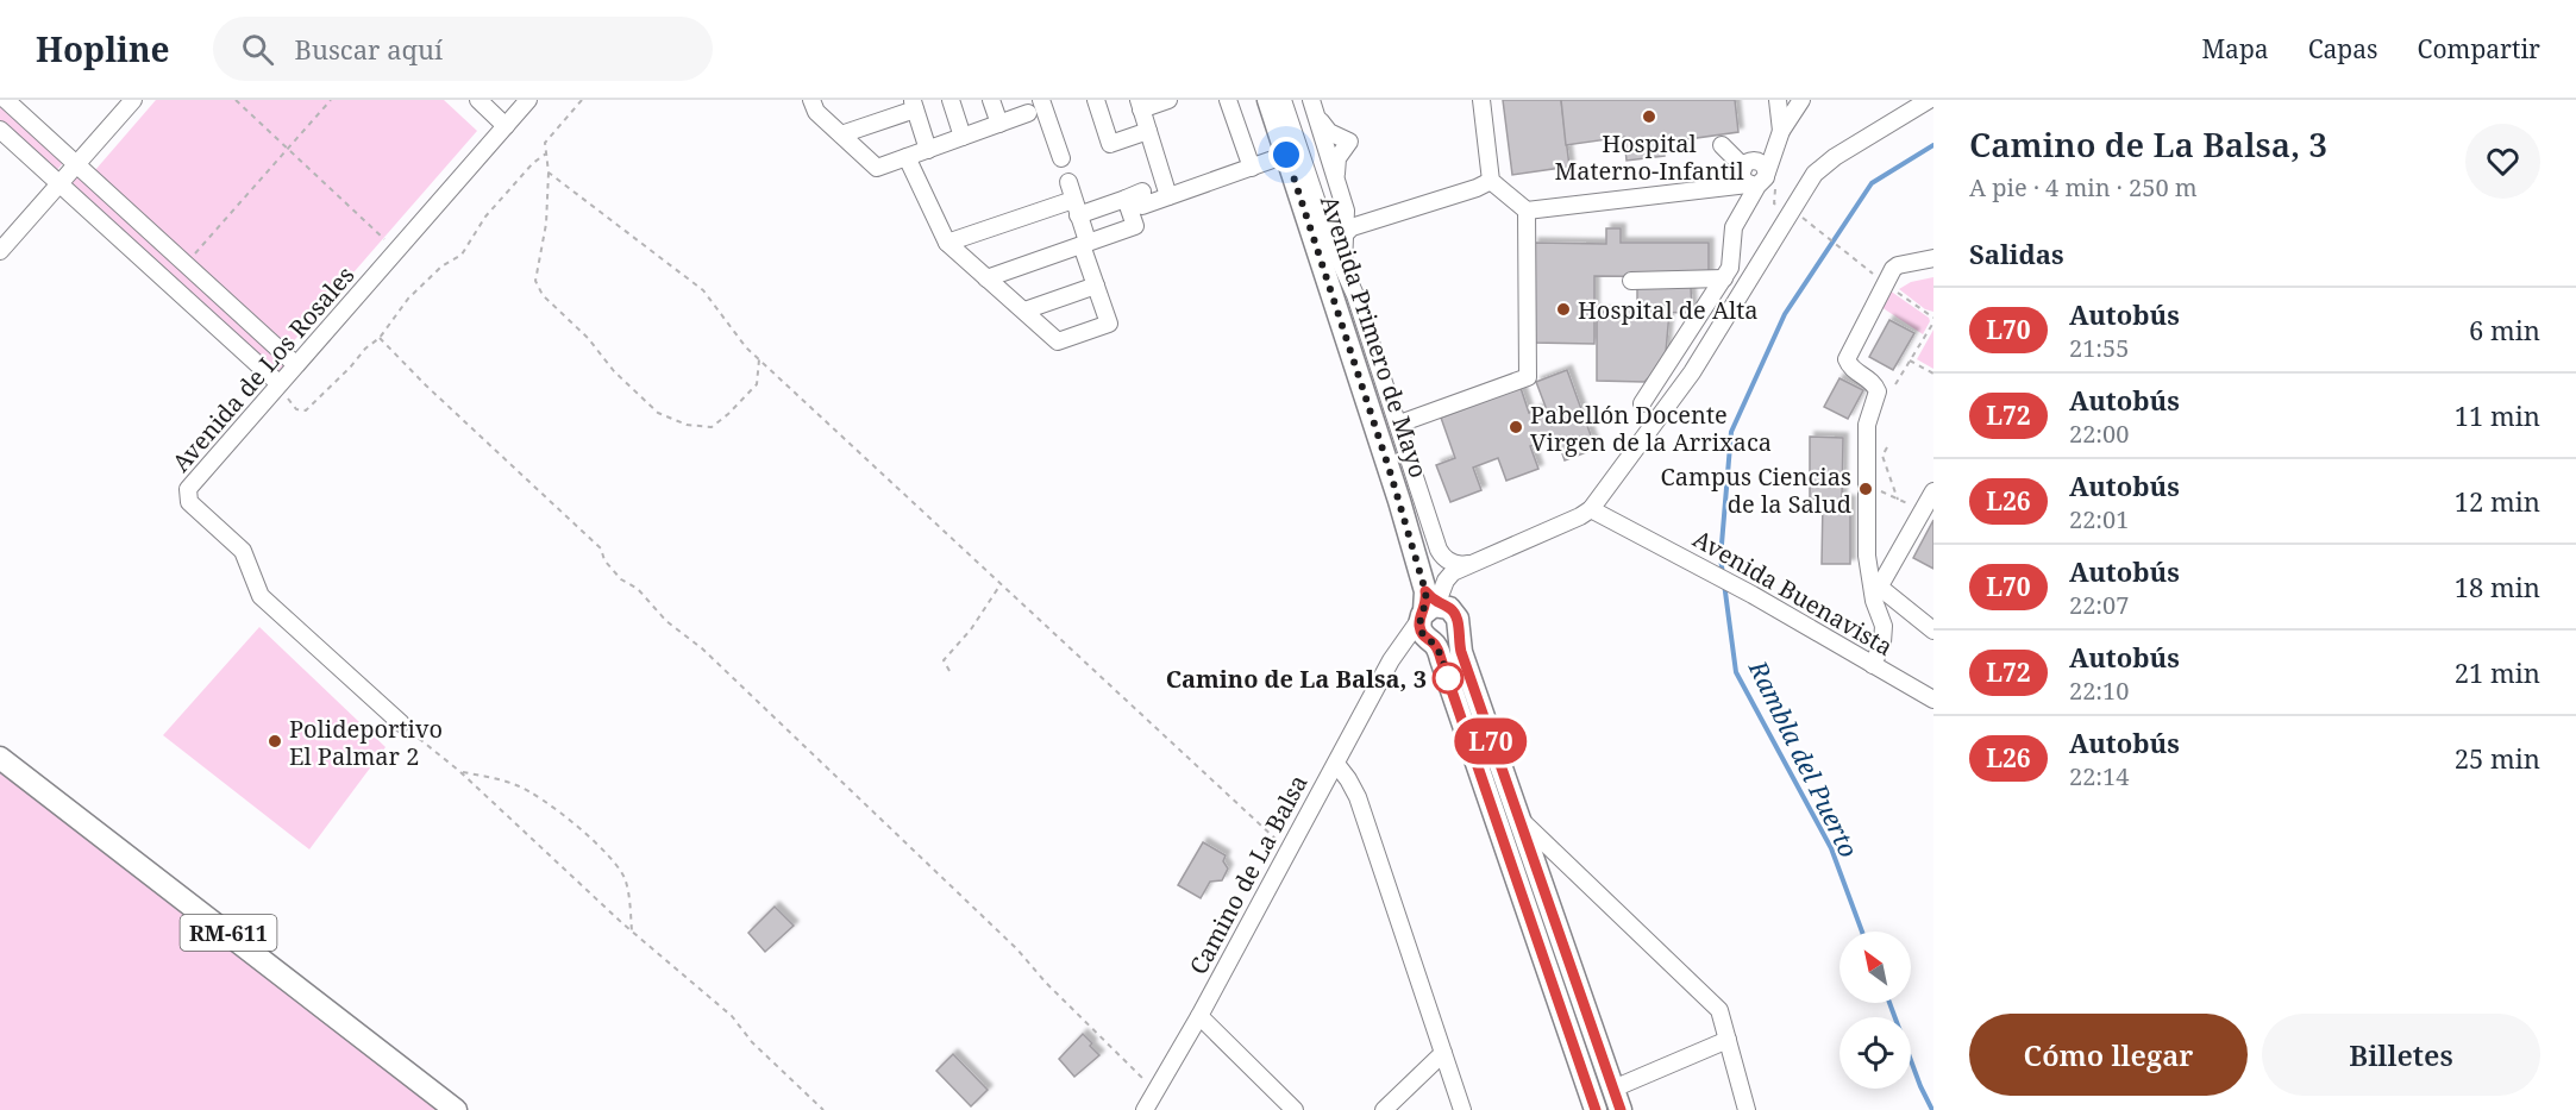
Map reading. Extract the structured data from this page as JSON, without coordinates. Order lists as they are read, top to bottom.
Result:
{
  "streets": {
    "main road": ["Avenida Primero de Mayo", "RM-611"],
    "street": ["Avenida de Los Rosales", "Avenida Buenavista", "Camino de La Balsa"]
  },
  "crossings": [
    ["Avenida Primero de Mayo", "Camino de La Balsa"]
  ],
  "water": ["Rambla del Puerto"],
  "places": [
    "Hospital Materno-Infantil",
    "Hospital de Alta",
    "Pabellón Docente Virgen de la Arrixaca",
    "Campus Ciencias de la Salud",
    "Camino de La Balsa, 3",
    "Polideportivo El Palmar 2"
  ],
  "lines": ["bus line L70"],
  "north": "top left",
  "page": {
    "header": "Hopline",
    "search": "Buscar aquí",
    "nav": ["Mapa", "Capas", "Compartir"],
    "on_map": "L70",
    "heading": [
      ["Camino de La Balsa, 3", "A pie · 4 min · 250 m"],
      "Salidas"
    ],
    "list": [
      {
        "mark": "L70",
        "name": "Autobús",
        "note": "21:55",
        "value": "6 min"
      },
      {
        "mark": "L72",
        "name": "Autobús",
        "note": "22:00",
        "value": "11 min"
      },
      {
        "mark": "L26",
        "name": "Autobús",
        "note": "22:01",
        "value": "12 min"
      },
      {
        "mark": "L70",
        "name": "Autobús",
        "note": "22:07",
        "value": "18 min"
      },
      {
        "mark": "L72",
        "name": "Autobús",
        "note": "22:10",
        "value": "21 min"
      },
      {
        "mark": "L26",
        "name": "Autobús",
        "note": "22:14",
        "value": "25 min"
      }
    ],
    "buttons": ["Cómo llegar", "Billetes"]
  }
}
